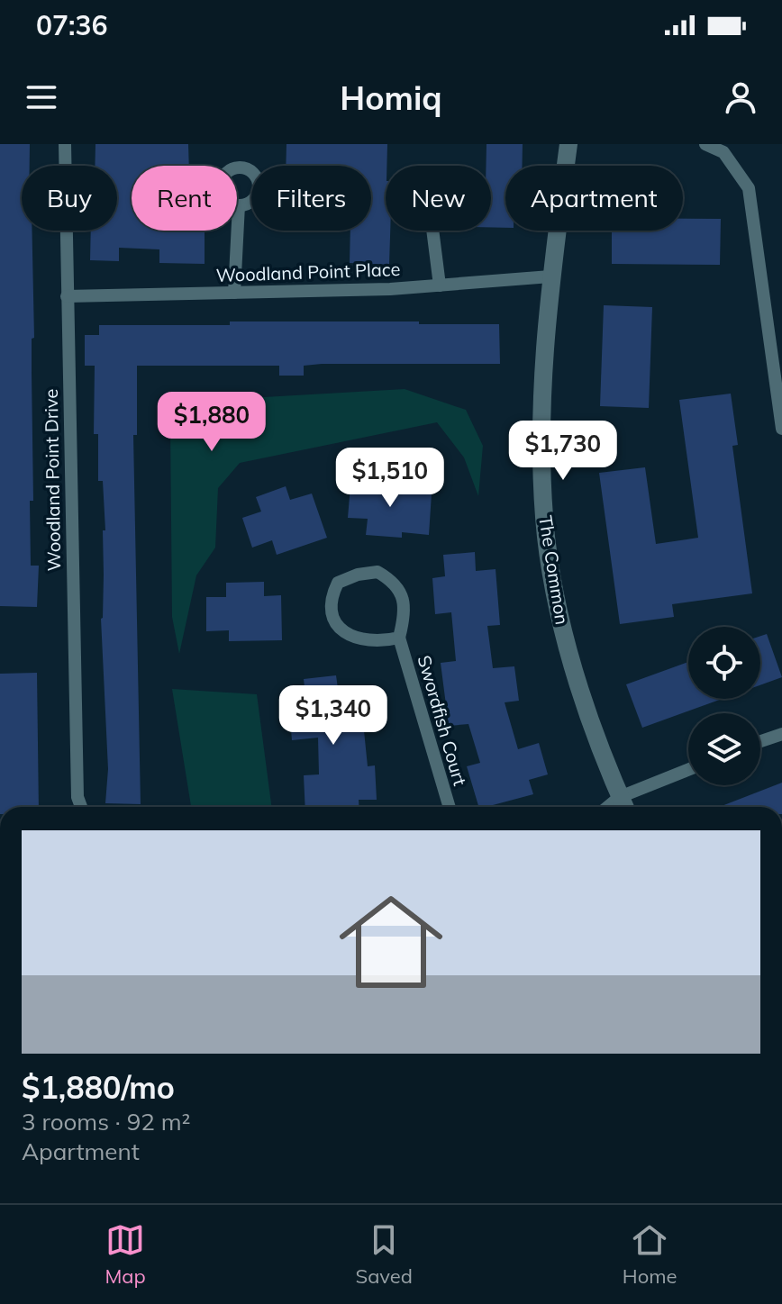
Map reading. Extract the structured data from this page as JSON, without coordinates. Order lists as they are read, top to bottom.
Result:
{
  "streets": {
    "street": ["The Common"],
    "lane": ["Woodland Point Place", "Woodland Point Drive", "Swordfish Court"]
  },
  "crossings": [
    ["Woodland Point Place", "Woodland Point Drive"],
    ["Woodland Point Place", "The Common"]
  ],
  "page": {
    "status": "07:36",
    "header": "Homiq",
    "chip": [
      "Buy",
      "Rent",
      "Filters",
      "New",
      "Apartment"
    ],
    "price": [
      "$1,880",
      "$1,730",
      "$1,510",
      "$1,340"
    ],
    "list": [
      {
        "name": "$1,880/mo",
        "note": "3 rooms · 92 m² · Apartment"
      }
    ],
    "tabs": ["Map", "Saved", "Home"]
  }
}
